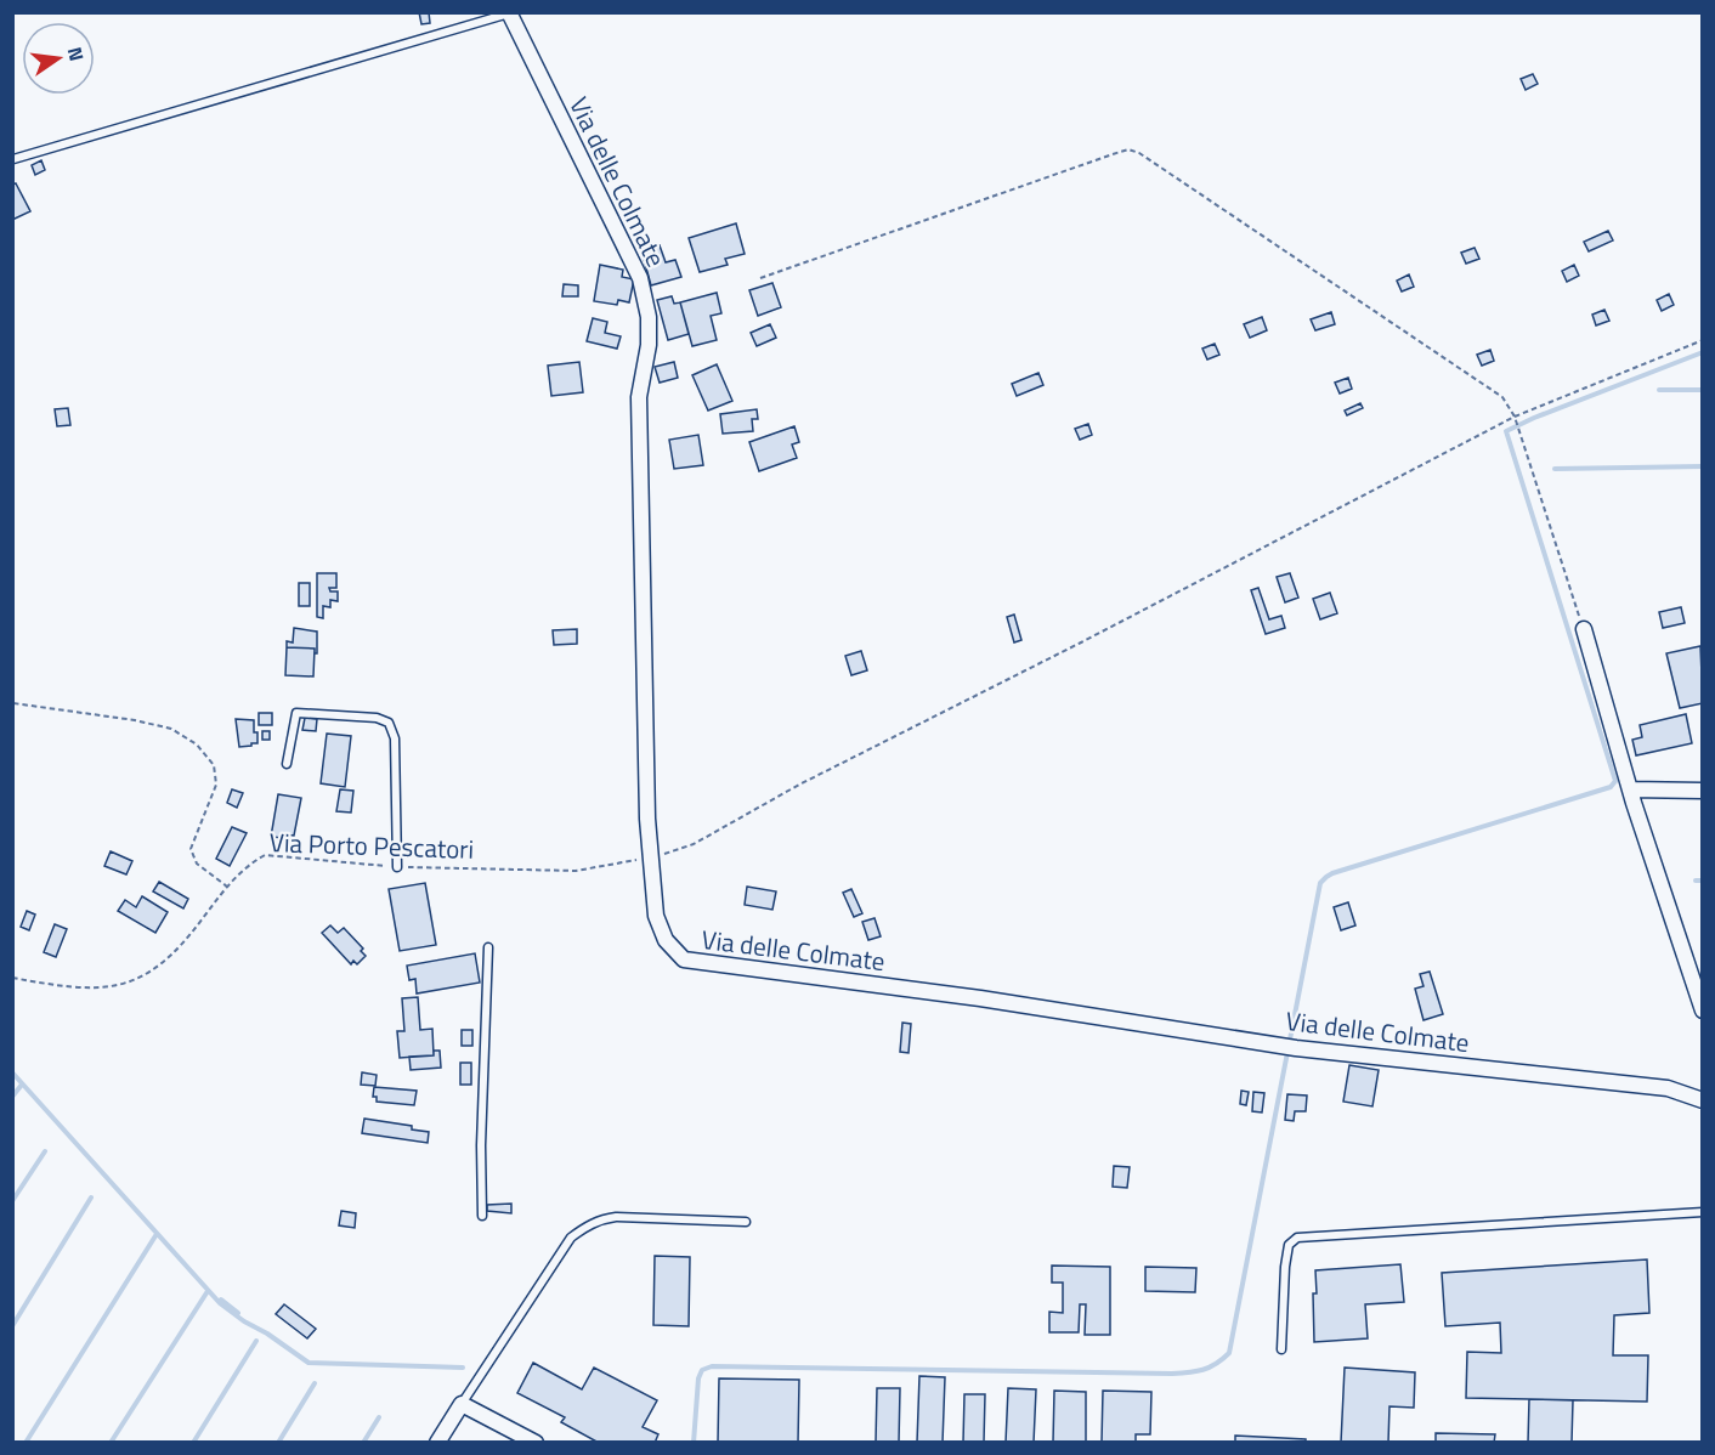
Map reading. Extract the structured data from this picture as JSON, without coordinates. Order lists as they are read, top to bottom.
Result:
{
  "streets": {
    "street": ["Via delle Colmate"],
    "path": ["Via Porto Pescatori"]
  },
  "crossings": [
    ["Via delle Colmate", "Via Porto Pescatori"]
  ],
  "north": "right"
}
